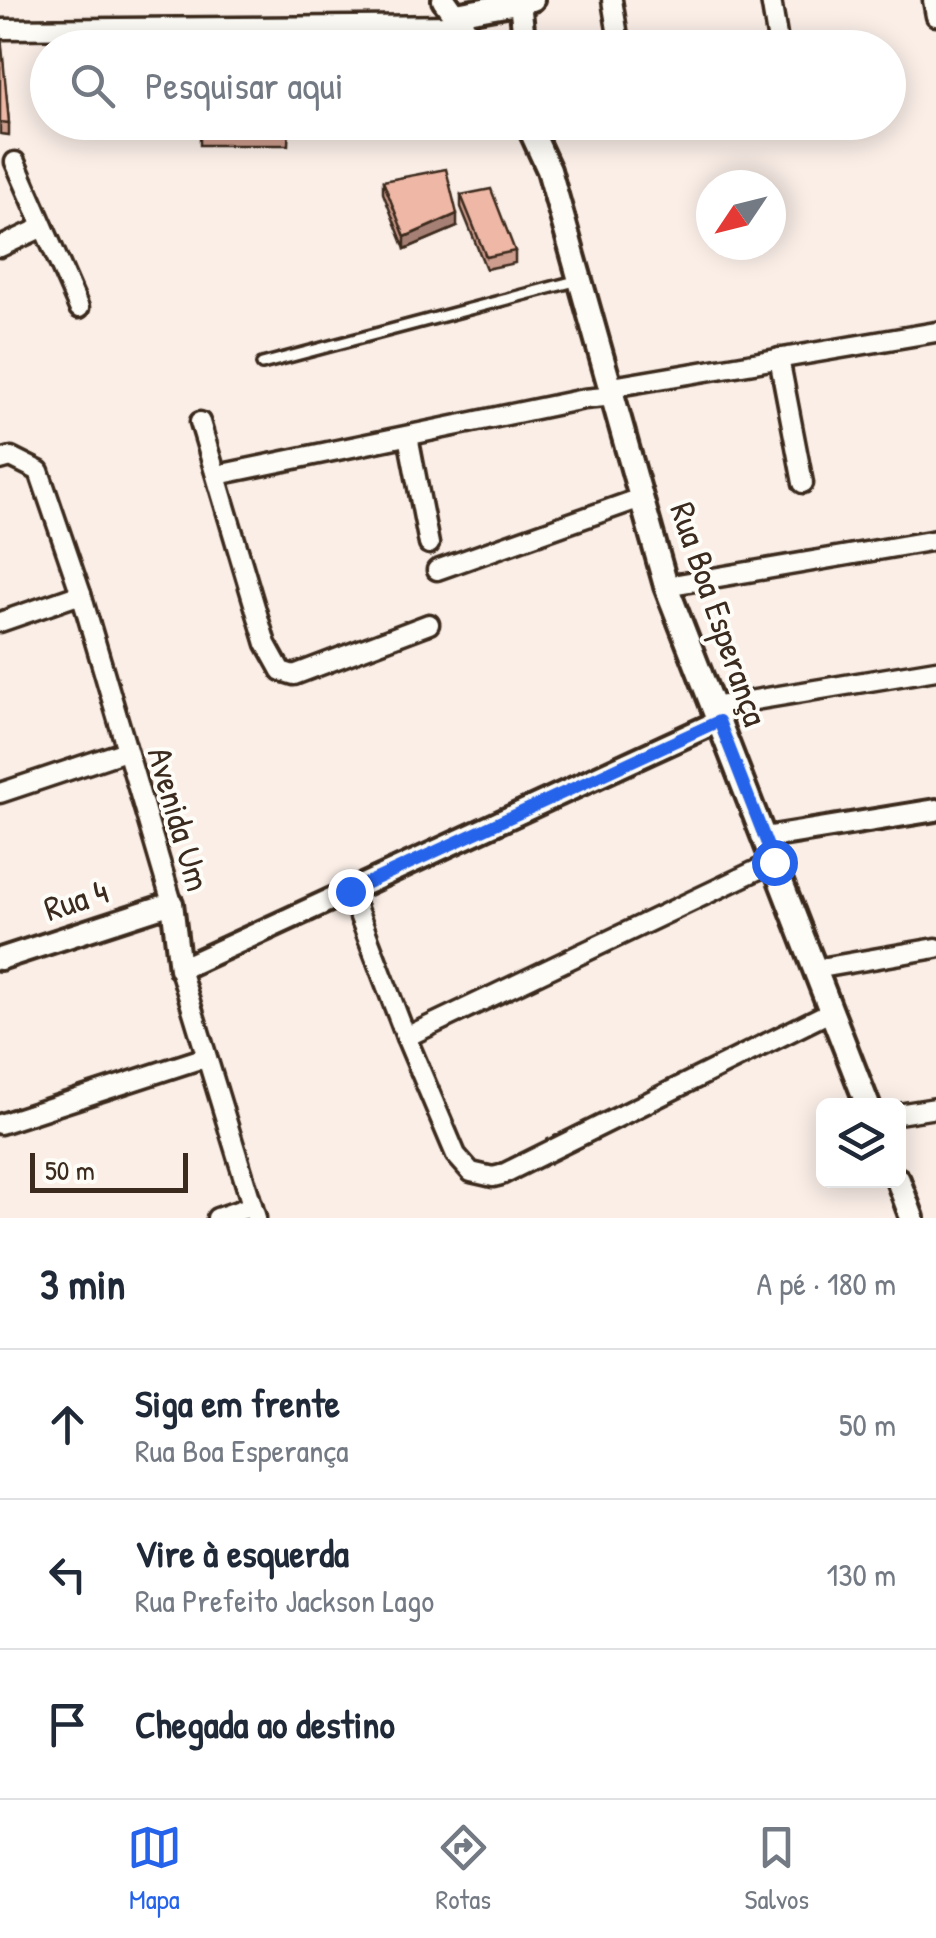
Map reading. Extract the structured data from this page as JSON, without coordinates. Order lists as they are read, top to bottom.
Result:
{
  "streets": {
    "main road": ["Rua Boa Esperança"],
    "street": ["Avenida Um", "Rua 4"]
  },
  "crossings": [
    ["Avenida Um", "Rua 4"]
  ],
  "scale_bar": "50 m",
  "north": "bottom left",
  "page": {
    "search": "Pesquisar aqui",
    "scale": "50 m",
    "heading": ["3 min", "A pé · 180 m"],
    "list": [
      ["Siga em frente", "Rua Boa Esperança", "50 m"],
      ["Vire à esquerda", "Rua Prefeito Jackson Lago", "130 m"],
      "Chegada ao destino"
    ],
    "nav": ["Mapa", "Rotas", "Salvos"]
  }
}
